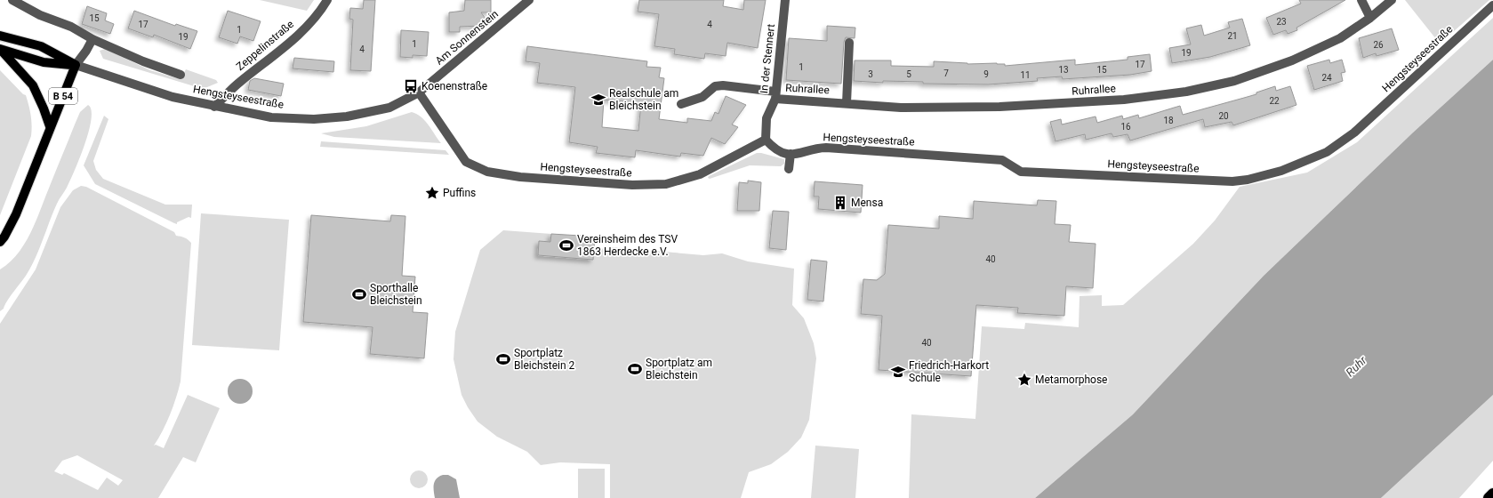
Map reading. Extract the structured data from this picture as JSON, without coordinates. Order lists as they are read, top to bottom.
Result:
{
  "streets": {
    "main road": ["Hengsteyseestraße", "B 54"],
    "street": [
      "Am Sonnenstein",
      "Zeppelinstraße",
      "In der Stennert",
      "Ruhrallee"
    ]
  },
  "crossings": [
    ["Am Sonnenstein", "Hengsteyseestraße"],
    ["Zeppelinstraße", "Hengsteyseestraße"],
    ["In der Stennert", "Hengsteyseestraße"],
    ["In der Stennert", "Ruhrallee"],
    ["Hengsteyseestraße", "B 54"]
  ],
  "water": ["Ruhr"],
  "places": {
    "bus stop": ["Koenenstraße"],
    "school or university": ["Realschule am Bleichstein", "Friedrich-Harkort Schule"],
    "place": ["Puffins", "Metamorphose"],
    "building": ["Mensa"],
    "sports": [
      "Vereinsheim des TSV 1863 Herdecke e.V.",
      "Sporthalle Bleichstein",
      "Sportplatz Bleichstein 2",
      "Sportplatz am Bleichstein"
    ]
  },
  "house_numbers": [
    "15",
    "23",
    "17",
    "4",
    "1",
    "21",
    "19",
    "1",
    "26",
    "4",
    "19",
    "17",
    "1",
    "13",
    "15",
    "7",
    "3",
    "5",
    "9",
    "11",
    "24",
    "22",
    "20",
    "18",
    "16",
    "40",
    "40"
  ]
}
